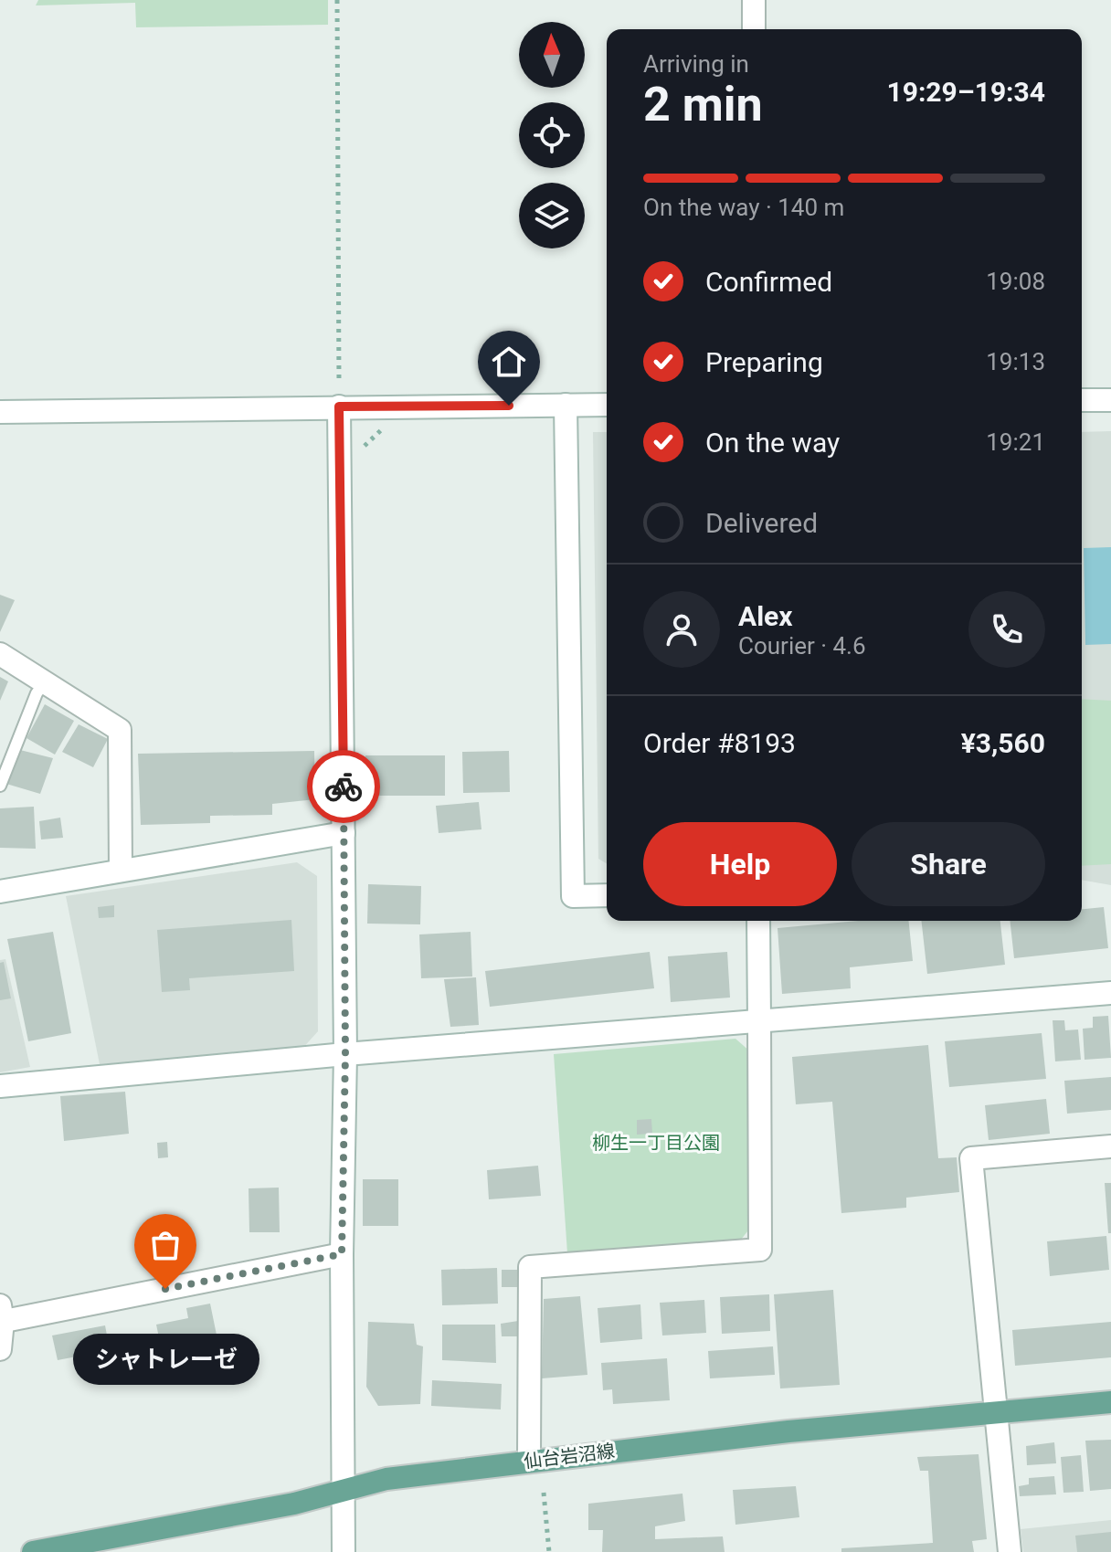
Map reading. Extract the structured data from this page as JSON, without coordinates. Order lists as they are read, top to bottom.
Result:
{
  "streets": {
    "main road": ["仙台岩沼線"]
  },
  "parks": ["柳生一丁目公園"],
  "places": ["シャトレーゼ"],
  "north": "top",
  "page": {
    "heading": ["2 min", "Arriving in", "19:29–19:34"],
    "panel": [
      "Alex",
      "Courier · 4.6",
      "Order #8193",
      "¥3,560"
    ],
    "bar": "On the way · 140 m",
    "list": [
      ["Confirmed", "19:08"],
      ["Preparing", "19:13"],
      ["On the way", "19:21"],
      "Delivered"
    ],
    "buttons": ["Help", "Share"],
    "bubble": "シャトレーゼ"
  }
}
